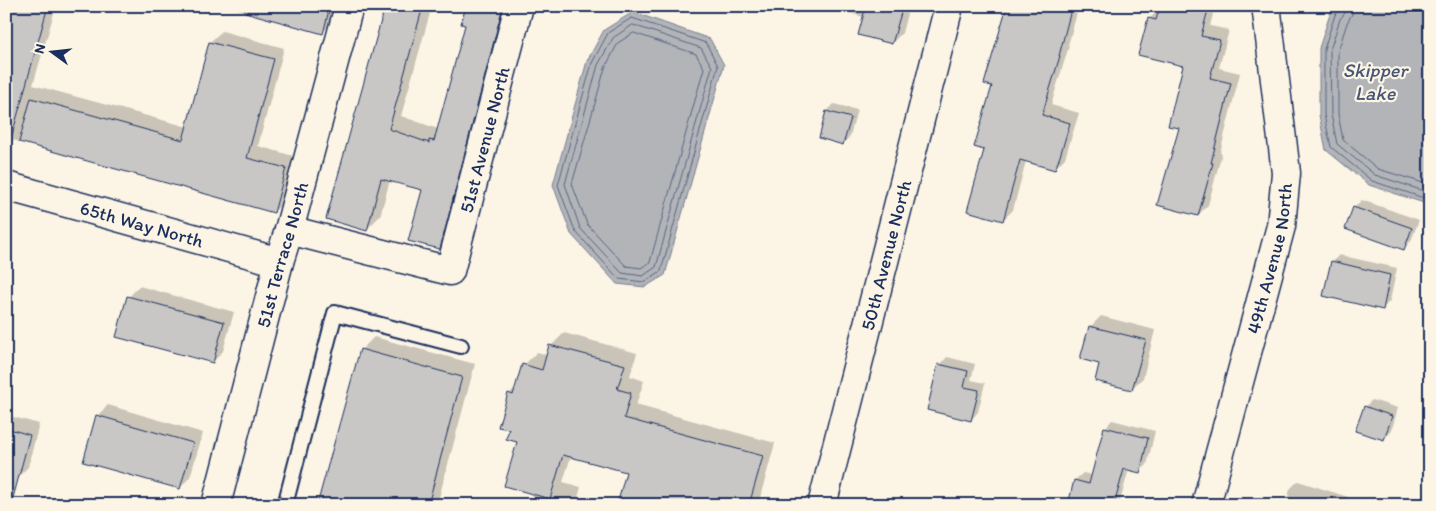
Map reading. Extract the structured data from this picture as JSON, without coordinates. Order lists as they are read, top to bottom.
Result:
{
  "streets": {
    "street": [
      "51st Avenue North",
      "65th Way North",
      "51st Terrace North",
      "50th Avenue North",
      "49th Avenue North"
    ]
  },
  "crossings": [
    ["51st Avenue North", "51st Terrace North"],
    ["65th Way North", "51st Terrace North"]
  ],
  "water": ["Skipper Lake"],
  "north": "left"
}
